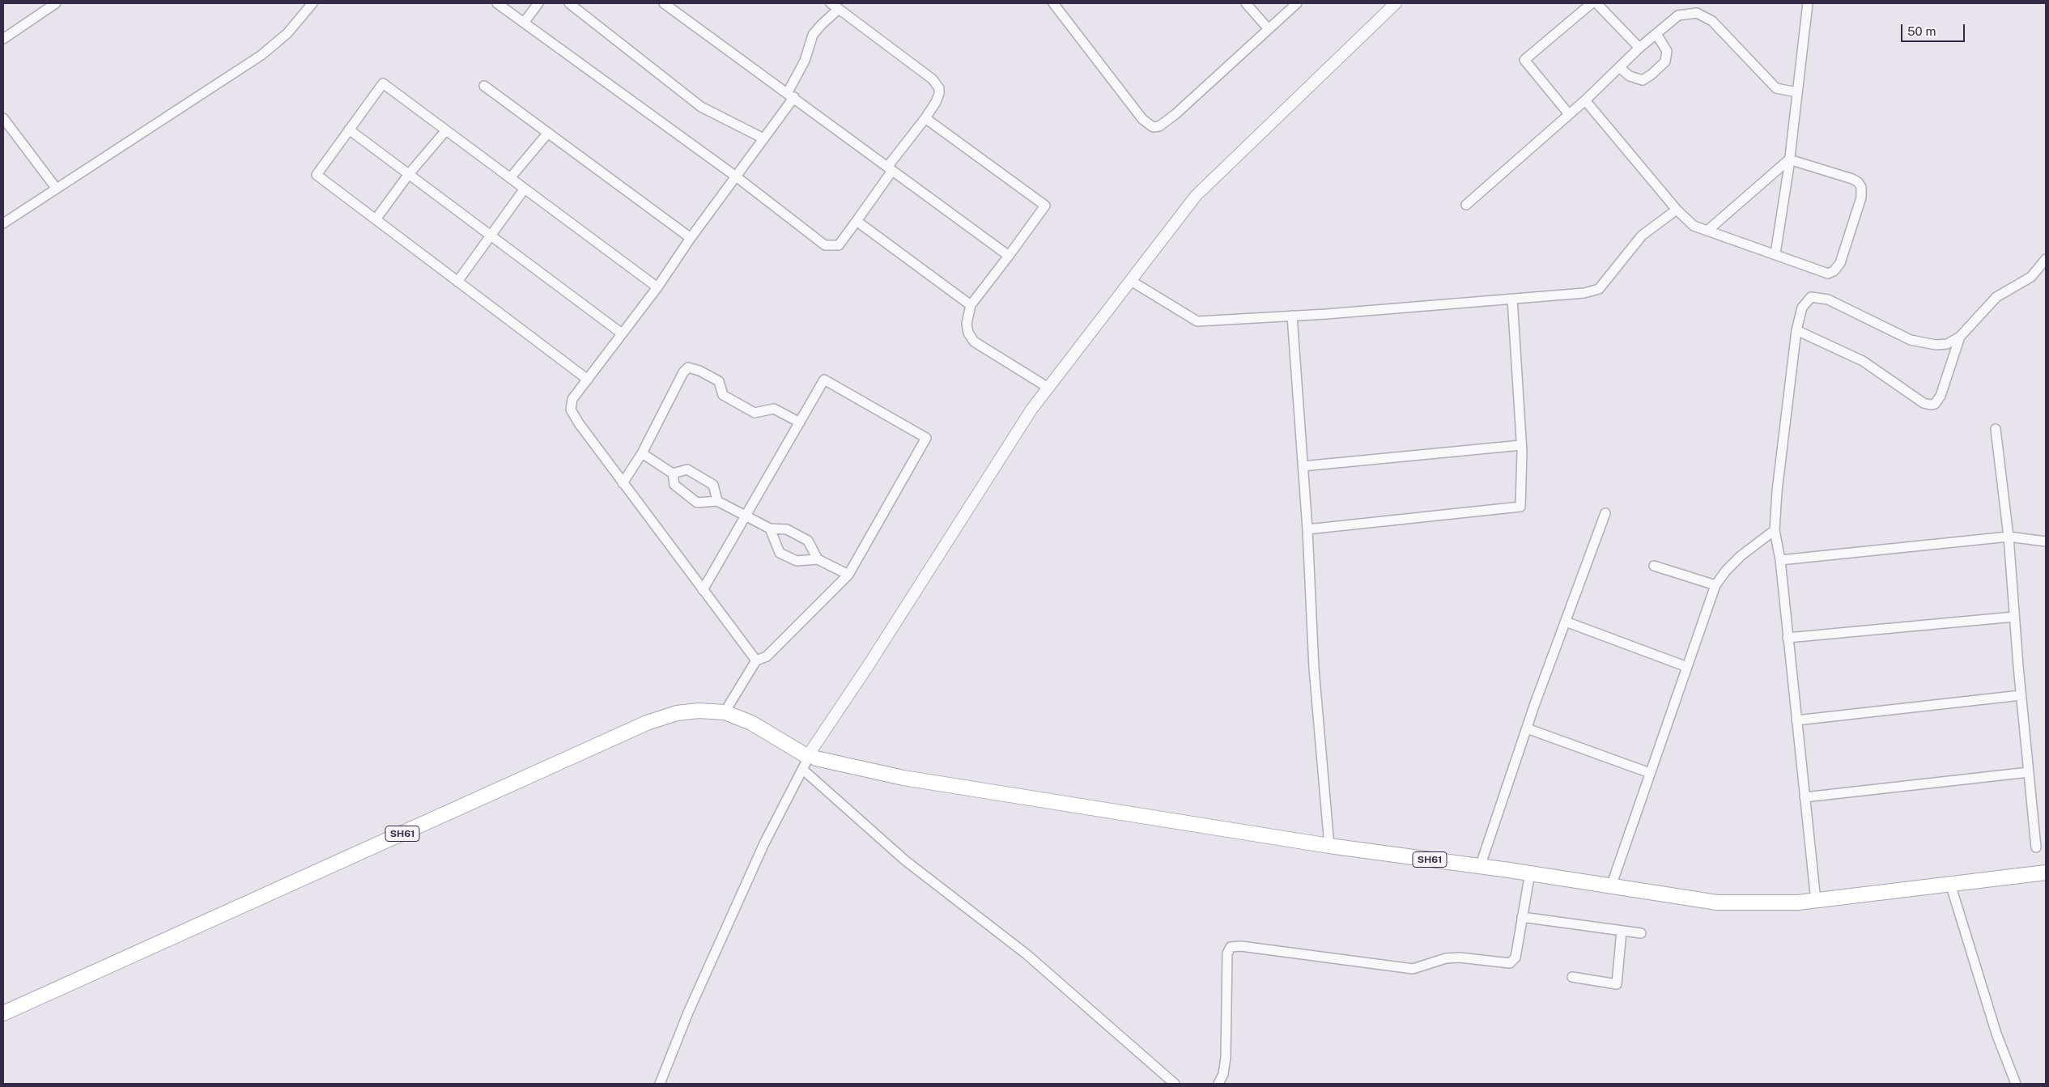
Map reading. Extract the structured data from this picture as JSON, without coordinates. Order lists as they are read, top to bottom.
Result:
{
  "streets": {
    "main road": ["SH61"]
  },
  "scale_bar": "50 m"
}
